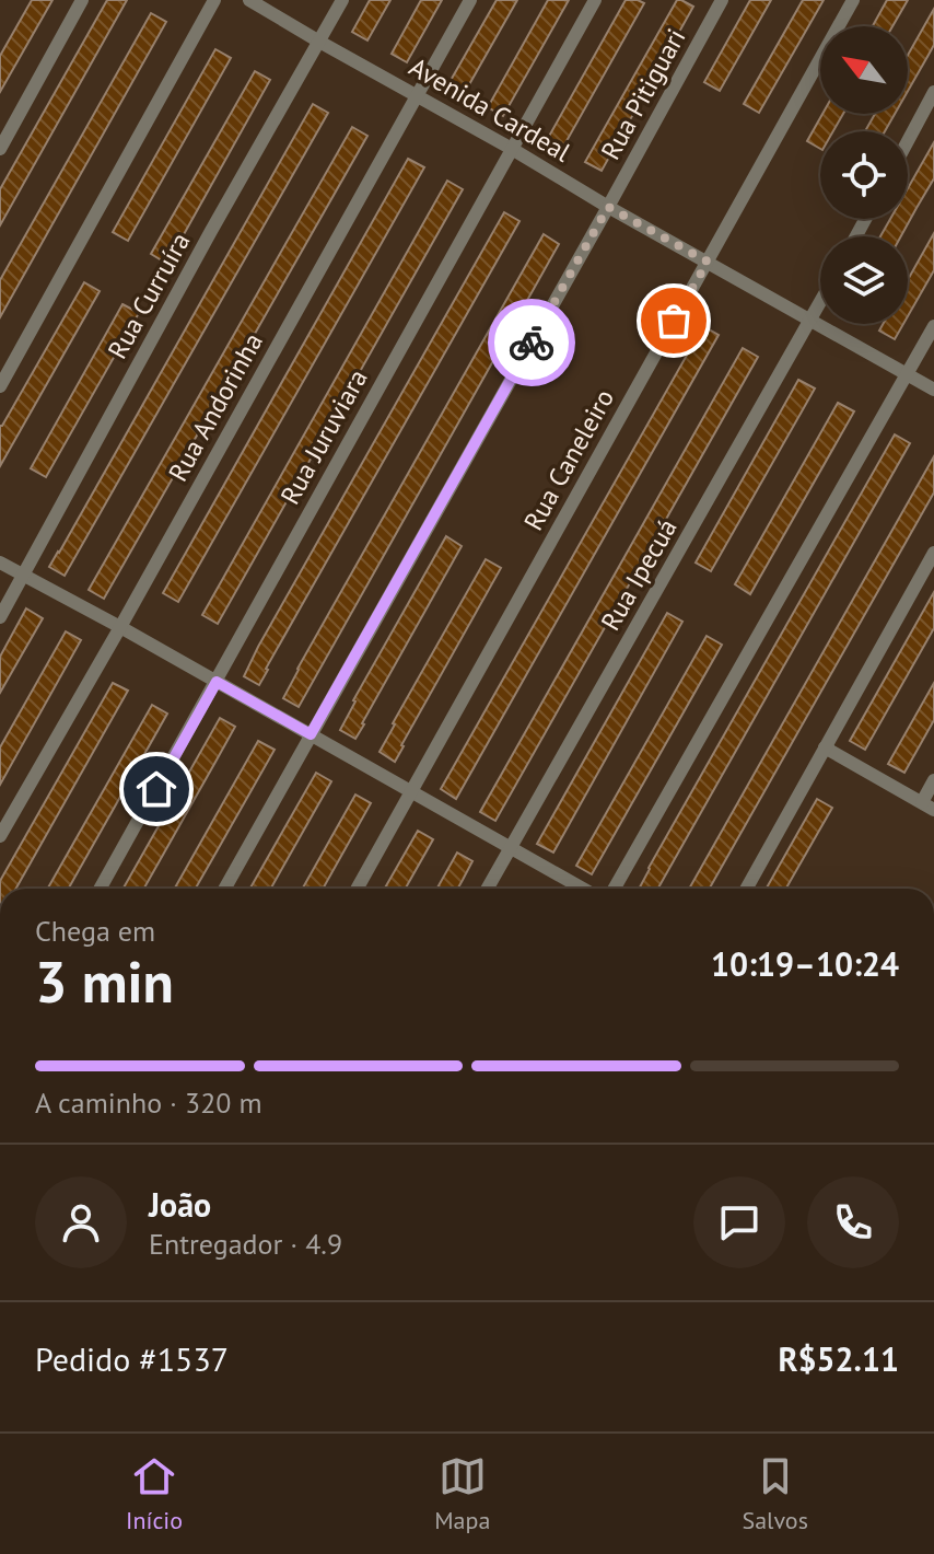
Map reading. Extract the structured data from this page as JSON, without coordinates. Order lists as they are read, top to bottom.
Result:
{
  "streets": {
    "street": [
      "Rua Pitiguari",
      "Avenida Cardeal",
      "Rua Curruíra",
      "Rua Andorinha",
      "Rua Juruviara",
      "Rua Caneleiro",
      "Rua Ipecuá"
    ]
  },
  "crossings": [
    ["Rua Pitiguari", "Avenida Cardeal"],
    ["Avenida Cardeal", "Rua Curruíra"],
    ["Avenida Cardeal", "Rua Andorinha"],
    ["Avenida Cardeal", "Rua Juruviara"],
    ["Avenida Cardeal", "Rua Caneleiro"],
    ["Avenida Cardeal", "Rua Ipecuá"]
  ],
  "north": "top left",
  "page": {
    "heading": ["3 min", "Chega em", "10:19–10:24"],
    "panel": [
      "João",
      "Entregador · 4.9",
      "Pedido #1537",
      "R$52.11"
    ],
    "bar": "A caminho · 320 m",
    "tabs": ["Início", "Mapa", "Salvos"]
  }
}
